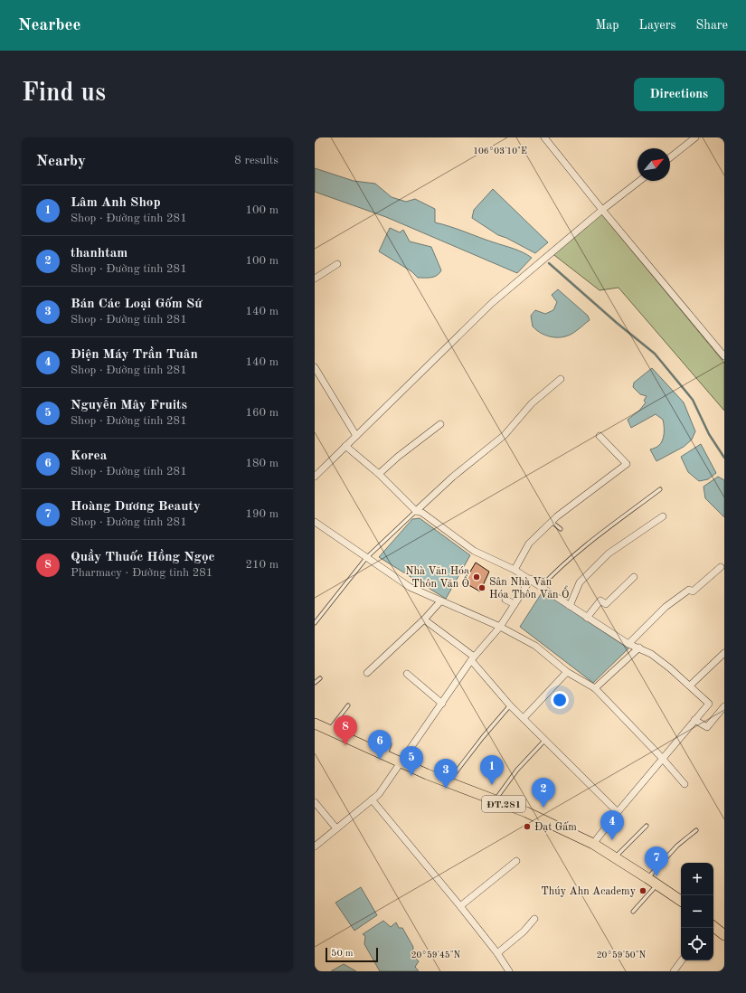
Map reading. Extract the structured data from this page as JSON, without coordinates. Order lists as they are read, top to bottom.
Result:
{
  "streets": {
    "main road": ["ĐT.281"]
  },
  "places": [
    "Nhà Văn Hóa Thôn Văn Ổ",
    "Sân Nhà Văn Hóa Thôn Văn Ổ",
    "Đạt Gấm",
    "Thúy Ahn Academy"
  ],
  "scale_bar": "50 m",
  "north": "top right",
  "page": {
    "header": "Nearbee",
    "nav": ["Map", "Layers", "Share"],
    "buttons": "Directions",
    "title": "Find us",
    "heading": ["Nearby", "8 results"],
    "list": [
      {
        "mark": "1",
        "name": "Lâm Anh Shop",
        "note": "Shop · Đường tỉnh 281",
        "value": "100 m"
      },
      {
        "mark": "2",
        "name": "thanhtam",
        "note": "Shop · Đường tỉnh 281",
        "value": "100 m"
      },
      {
        "mark": "3",
        "name": "Bán Các Loại Gốm Sứ",
        "note": "Shop · Đường tỉnh 281",
        "value": "140 m"
      },
      {
        "mark": "4",
        "name": "Điện Máy Trần Tuân",
        "note": "Shop · Đường tỉnh 281",
        "value": "140 m"
      },
      {
        "mark": "5",
        "name": "Nguyễn Mây Fruits",
        "note": "Shop · Đường tỉnh 281",
        "value": "160 m"
      },
      {
        "mark": "6",
        "name": "Korea",
        "note": "Shop · Đường tỉnh 281",
        "value": "180 m"
      },
      {
        "mark": "7",
        "name": "Hoàng Dương Beauty",
        "note": "Shop · Đường tỉnh 281",
        "value": "190 m"
      },
      {
        "mark": "8",
        "name": "Quầy Thuốc Hồng Ngọc",
        "note": "Pharmacy · Đường tỉnh 281",
        "value": "210 m"
      }
    ],
    "pins": [
      "8",
      "6",
      "5",
      "1",
      "3",
      "2",
      "4",
      "7"
    ],
    "map_buttons": ["+", "−"],
    "scale": "50 m"
  },
  "coordinates": ["106°03'10\"E", "20°59'45\"N", "20°59'50\"N"]
}
